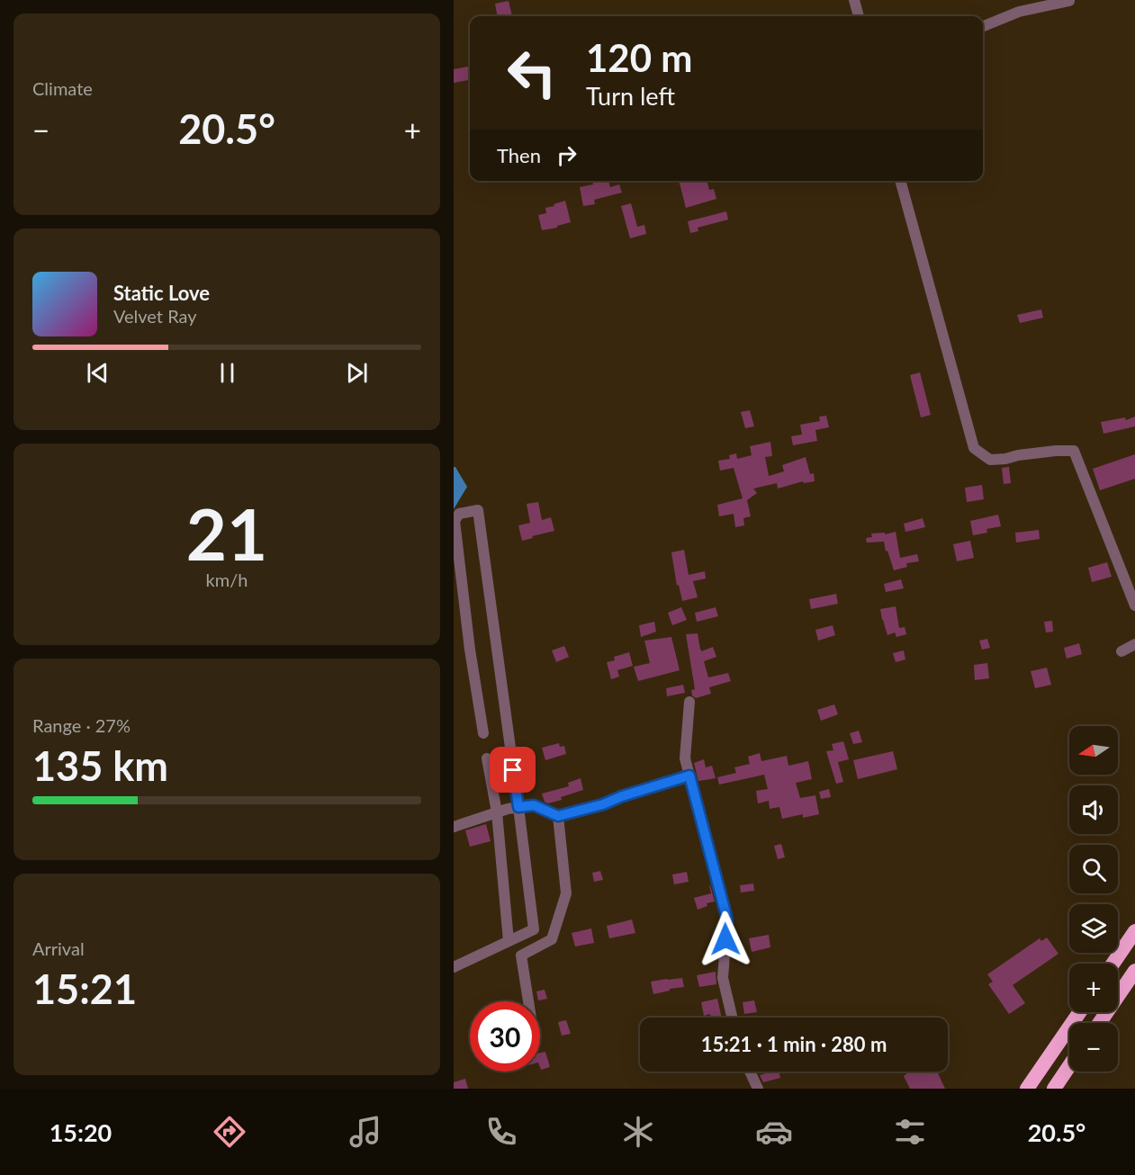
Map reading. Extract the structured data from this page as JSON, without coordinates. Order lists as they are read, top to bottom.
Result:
{
  "north": "left",
  "page": {
    "tile": [
      "Climate",
      ["21", "km/h"],
      ["Range · 27%", "135 km"],
      ["Arrival", "15:21"]
    ],
    "turn": ["120 m", "Turn left"],
    "heat": ["−", "20.5°", "+"],
    "then": "Then",
    "song": ["Static Love", "Velvet Ray"],
    "map_buttons": ["+", "−"],
    "limit": "30",
    "trip": "15:21 · 1 min · 280 m",
    "tabs": ["15:20", "20.5°"]
  }
}
